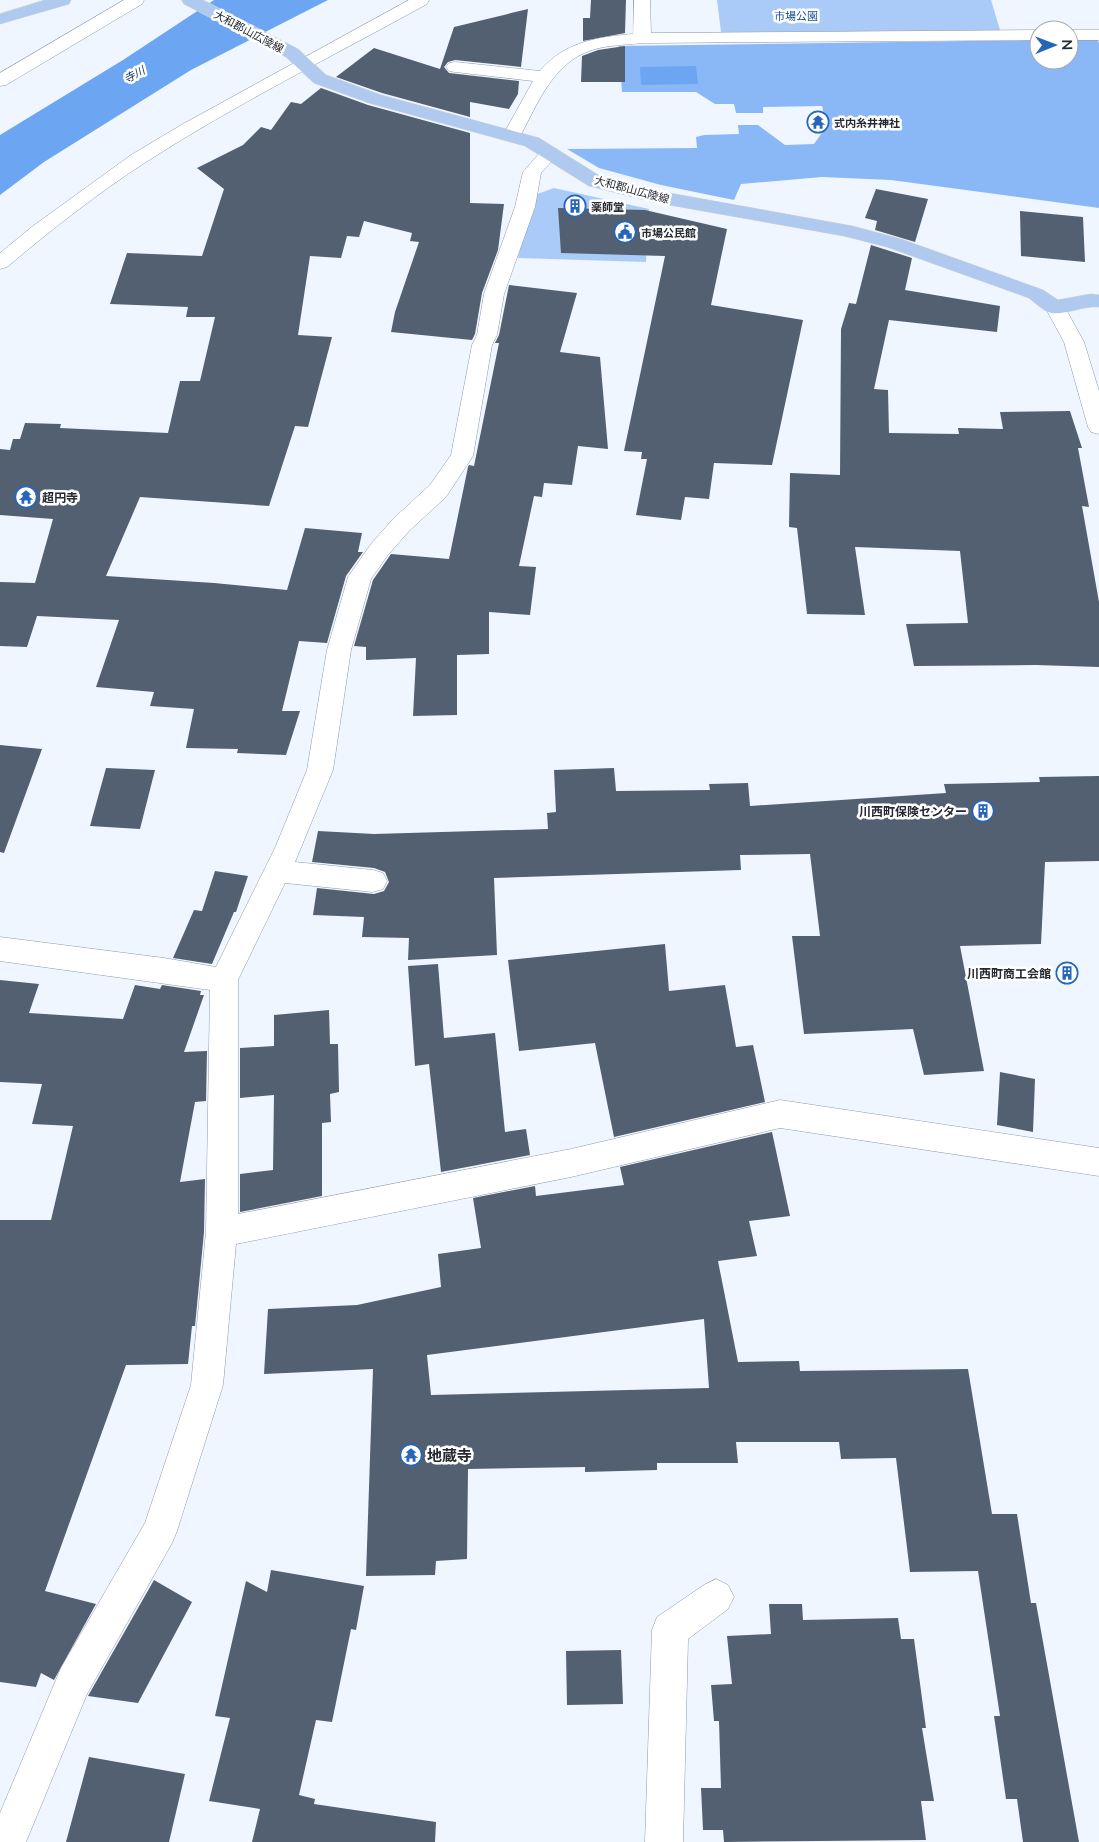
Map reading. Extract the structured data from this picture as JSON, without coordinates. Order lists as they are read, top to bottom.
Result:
{
  "streets": {
    "main road": ["大和郡山広陵線"]
  },
  "water": ["寺川"],
  "parks": ["市場公園"],
  "places": {
    "temple": ["式内糸井神社", "超円寺", "地蔵寺"],
    "building": ["薬師堂", "川西町保険センター", "川西町商工会館"],
    "public building": ["市場公民館"]
  },
  "north": "right"
}
